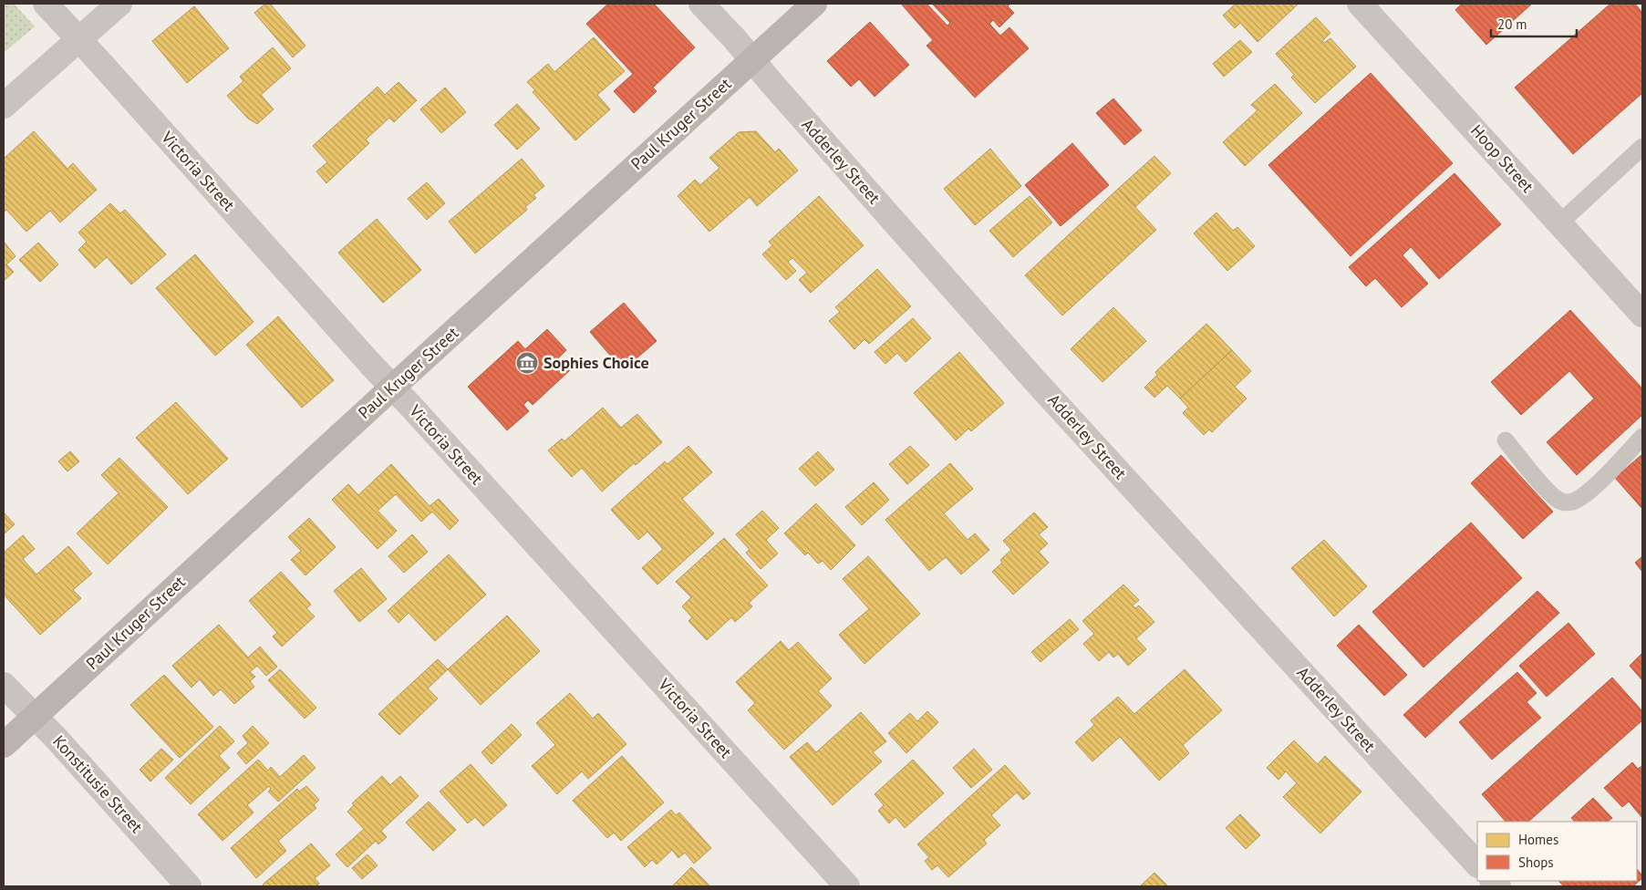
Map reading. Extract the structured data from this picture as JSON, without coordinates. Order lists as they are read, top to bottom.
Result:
{
  "streets": {
    "street": [
      "Paul Kruger Street",
      "Hoop Street",
      "Adderley Street",
      "Victoria Street",
      "Konstitusie Street"
    ]
  },
  "crossings": [
    ["Paul Kruger Street", "Adderley Street"],
    ["Paul Kruger Street", "Victoria Street"],
    ["Paul Kruger Street", "Konstitusie Street"]
  ],
  "places": {
    "museum": ["Sophies Choice"]
  },
  "legend": ["Homes", "Shops"],
  "scale_bar": "20 m"
}
